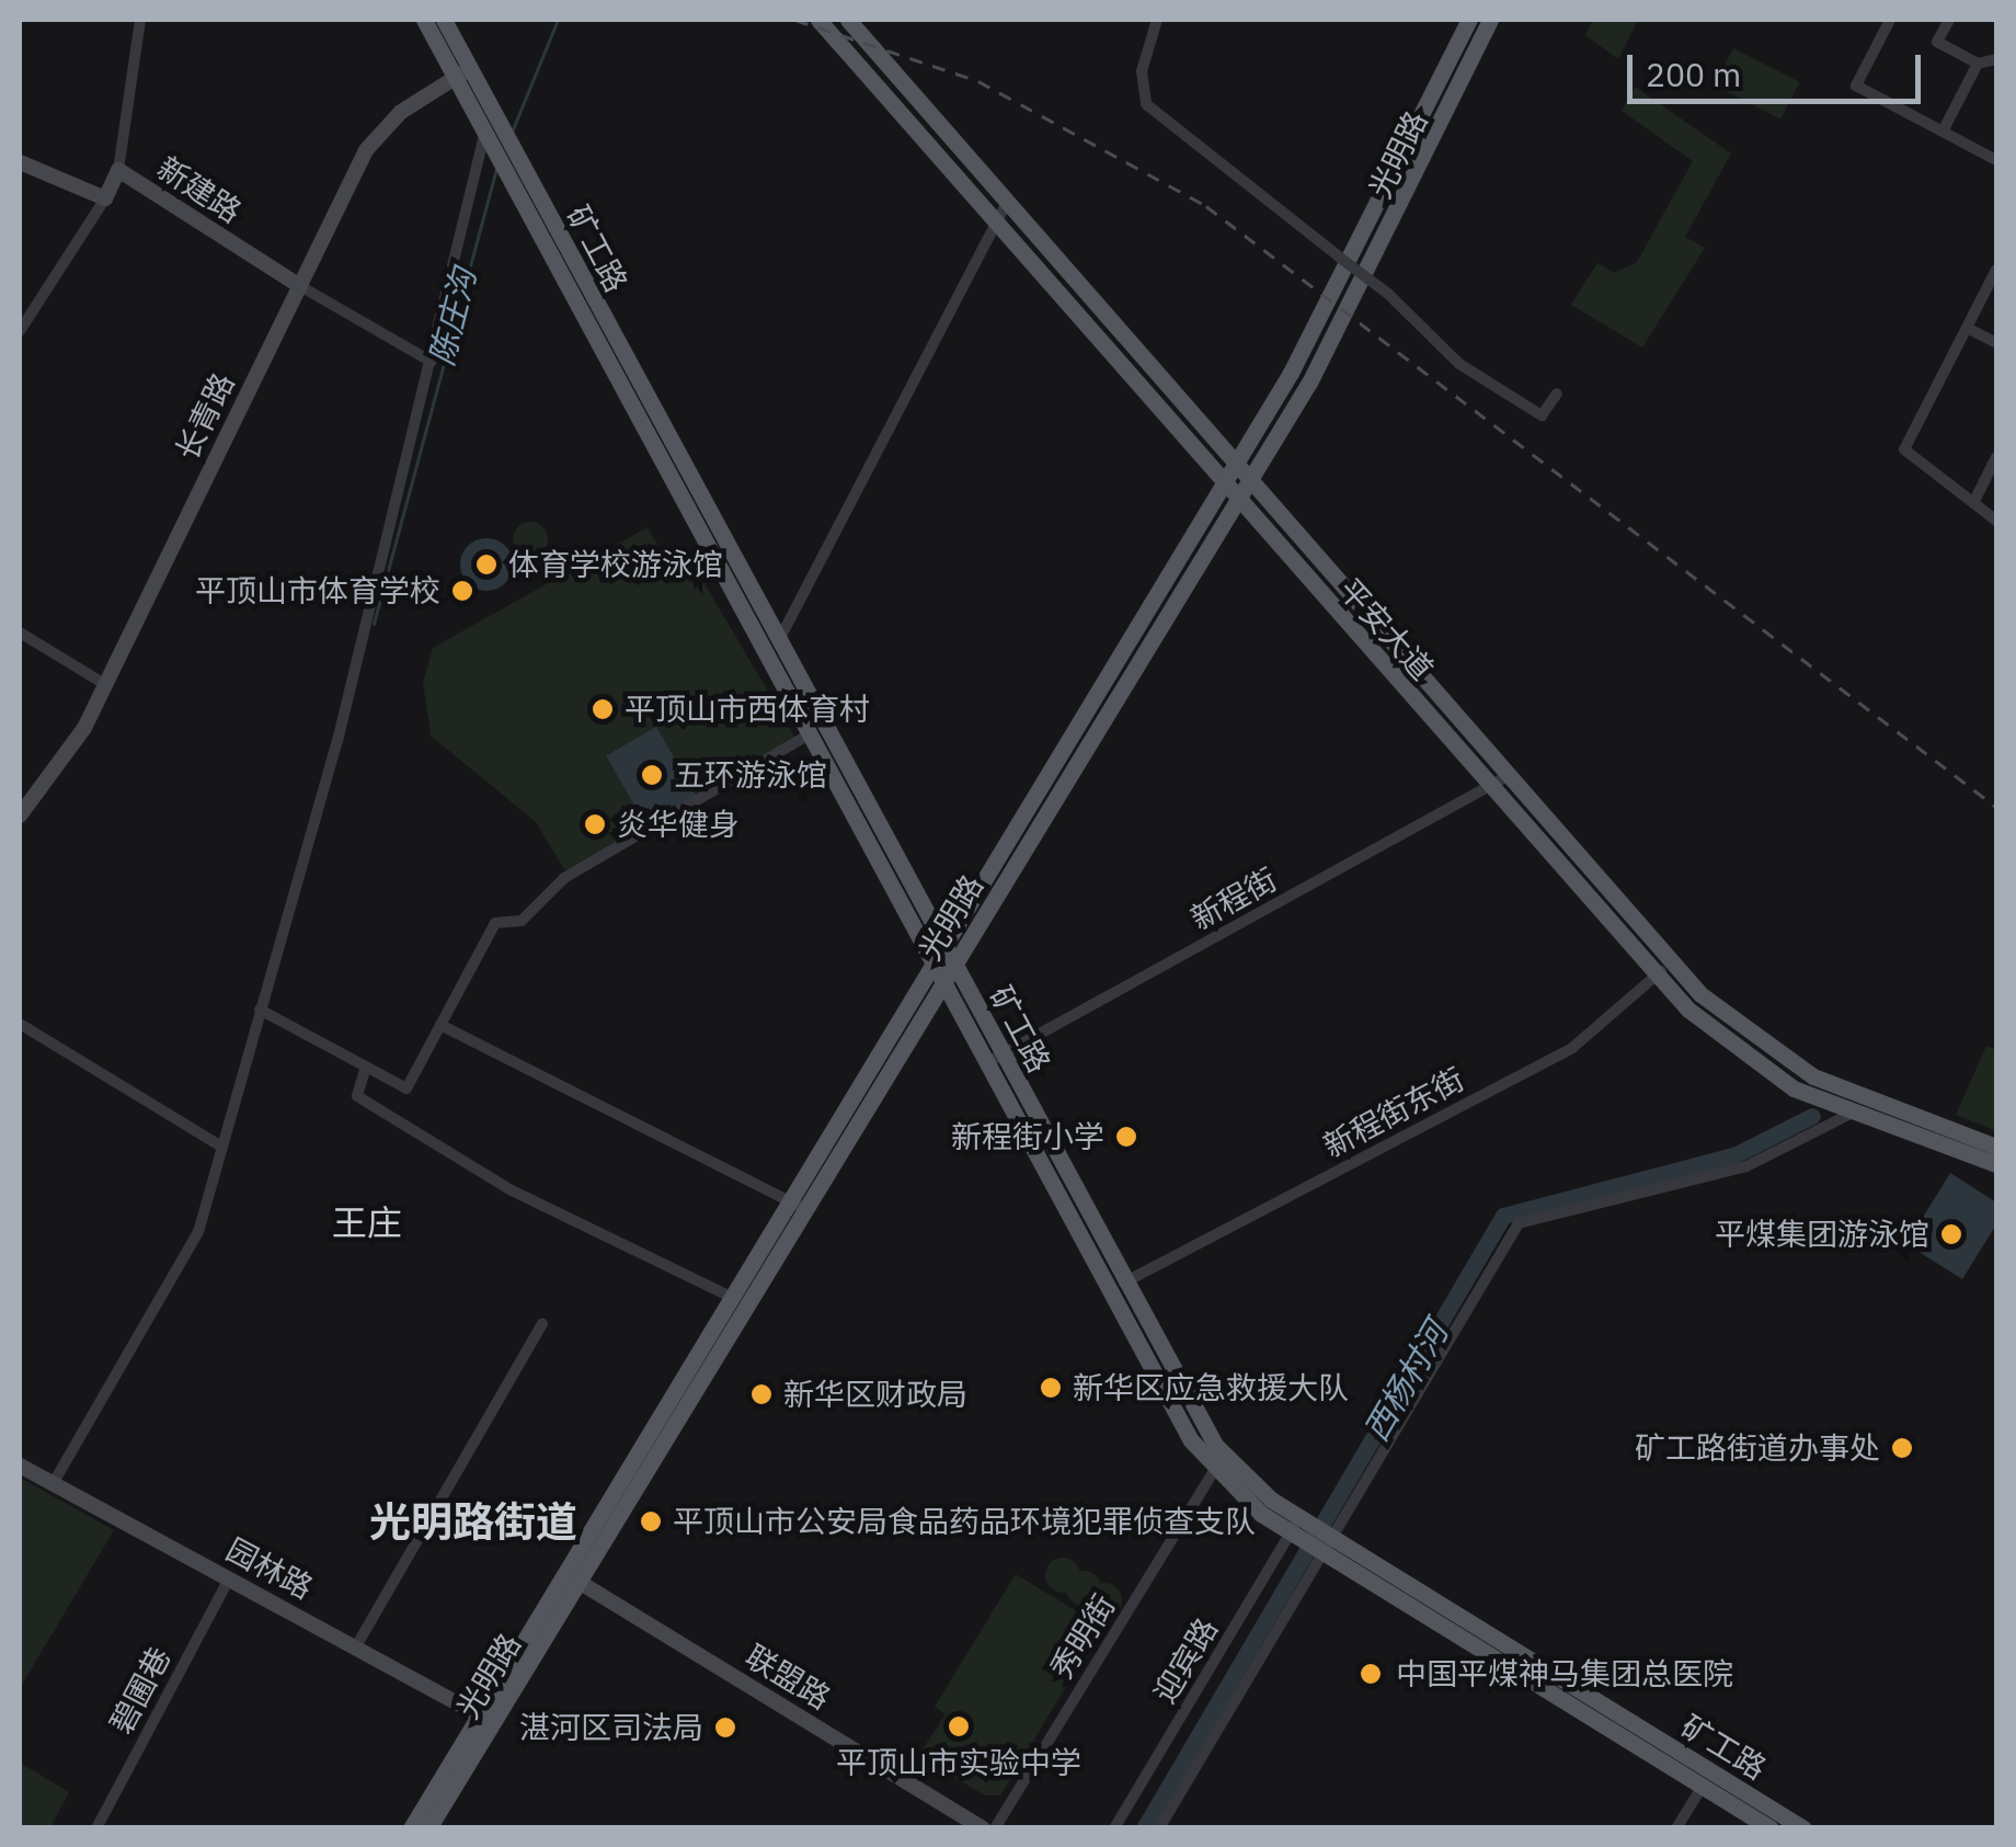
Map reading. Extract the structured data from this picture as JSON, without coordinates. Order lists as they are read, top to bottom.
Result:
{
  "streets": {
    "main road": ["光明路", "矿工路", "平安大道"],
    "street": [
      "新建路",
      "长青路",
      "新程街",
      "新程街东街",
      "园林路",
      "秀明街",
      "迎宾路",
      "联盟路",
      "碧圃巷"
    ]
  },
  "crossings": [
    ["光明路", "矿工路"],
    ["光明路", "平安大道"],
    ["光明路", "园林路"],
    ["光明路", "联盟路"],
    ["新建路", "长青路"],
    ["矿工路", "长青路"],
    ["矿工路", "新程街"],
    ["矿工路", "新程街东街"],
    ["矿工路", "秀明街"],
    ["矿工路", "迎宾路"],
    ["平安大道", "新程街"],
    ["平安大道", "新程街东街"],
    ["园林路", "碧圃巷"]
  ],
  "districts": ["王庄", "光明路街道"],
  "water": ["陈庄沟", "西杨村河"],
  "places": [
    "体育学校游泳馆",
    "平顶山市体育学校",
    "平顶山市西体育村",
    "五环游泳馆",
    "炎华健身",
    "新程街小学",
    "平煤集团游泳馆",
    "新华区应急救援大队",
    "新华区财政局",
    "矿工路街道办事处",
    "平顶山市公安局食品药品环境犯罪侦查支队",
    "中国平煤神马集团总医院",
    "平顶山市实验中学",
    "湛河区司法局"
  ],
  "scale_bar": "200 m"
}
